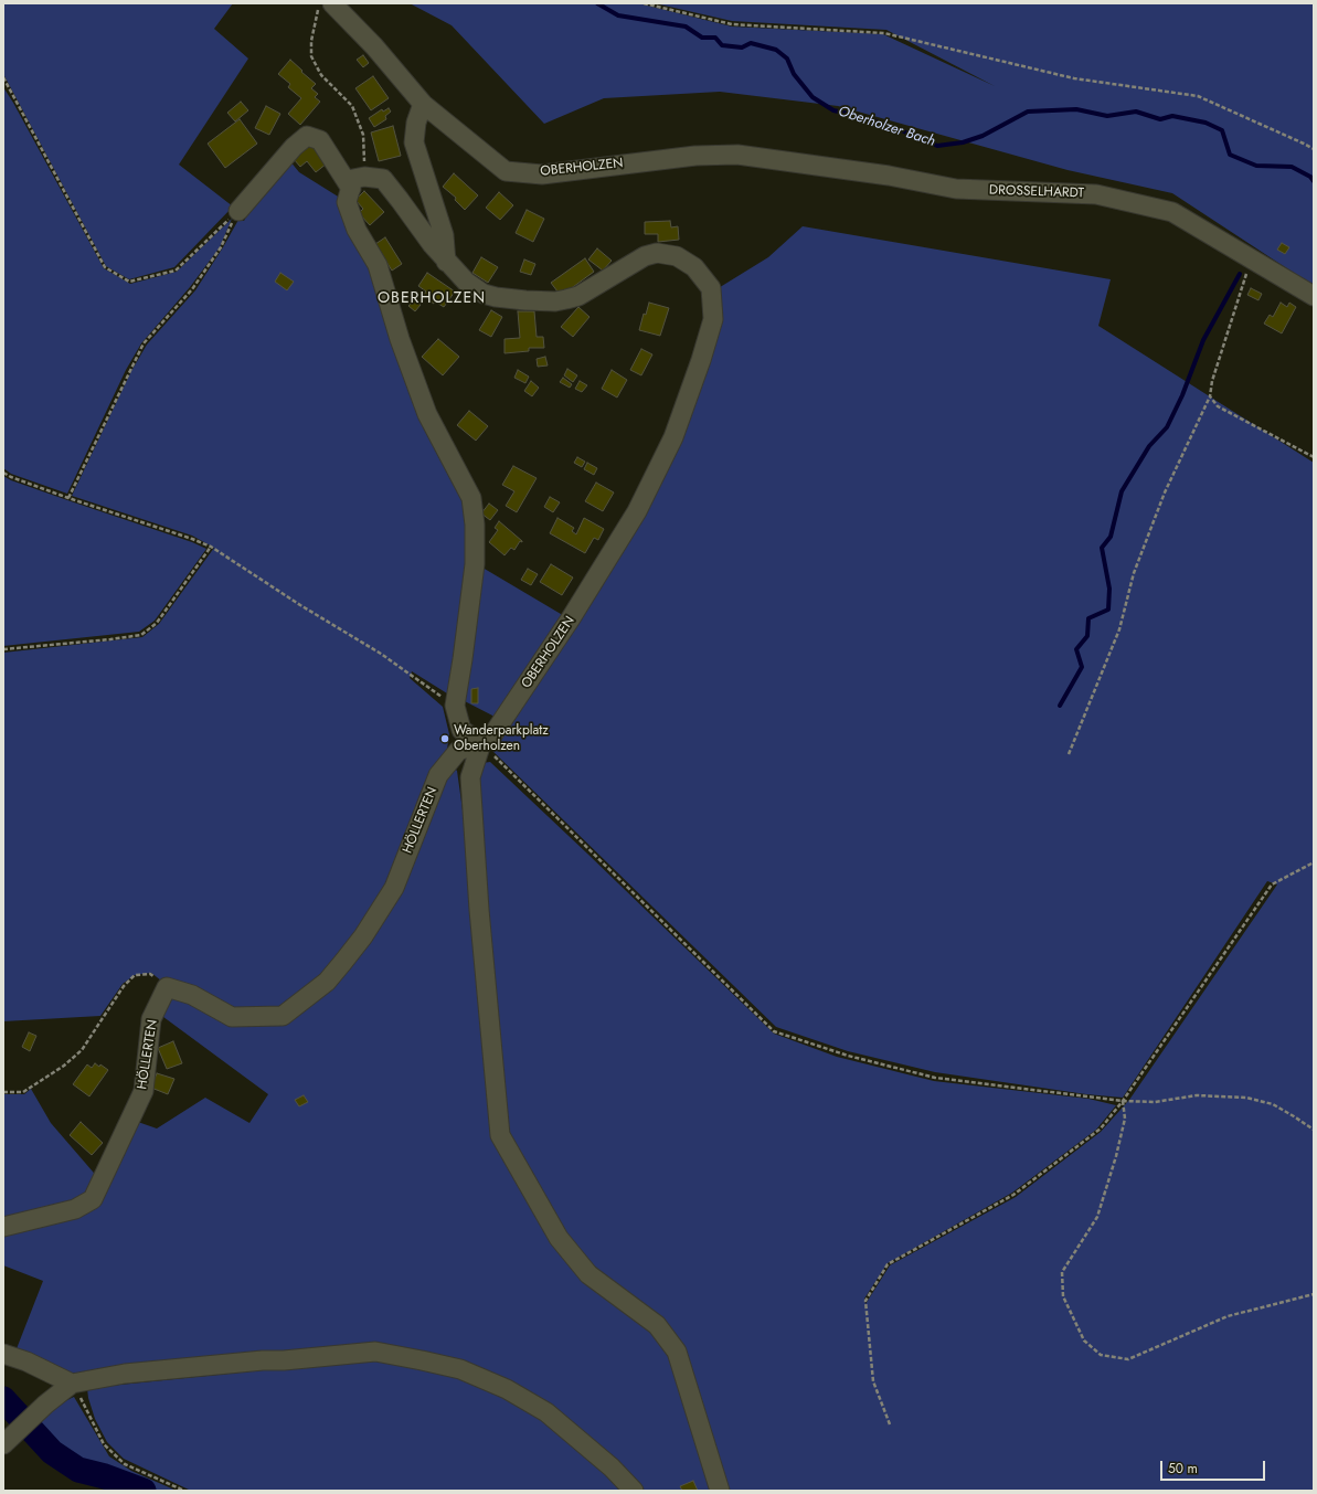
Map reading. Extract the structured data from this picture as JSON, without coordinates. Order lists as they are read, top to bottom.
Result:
{
  "streets": {
    "street": ["OBERHOLZEN", "DROSSELHARDT", "HÖLLERTEN"]
  },
  "crossings": [
    ["OBERHOLZEN", "DROSSELHARDT"],
    ["OBERHOLZEN", "HÖLLERTEN"]
  ],
  "districts": ["OBERHOLZEN"],
  "water": ["Oberholzer Bach"],
  "places": ["Wanderparkplatz Oberholzen"],
  "scale_bar": "50 m"
}
